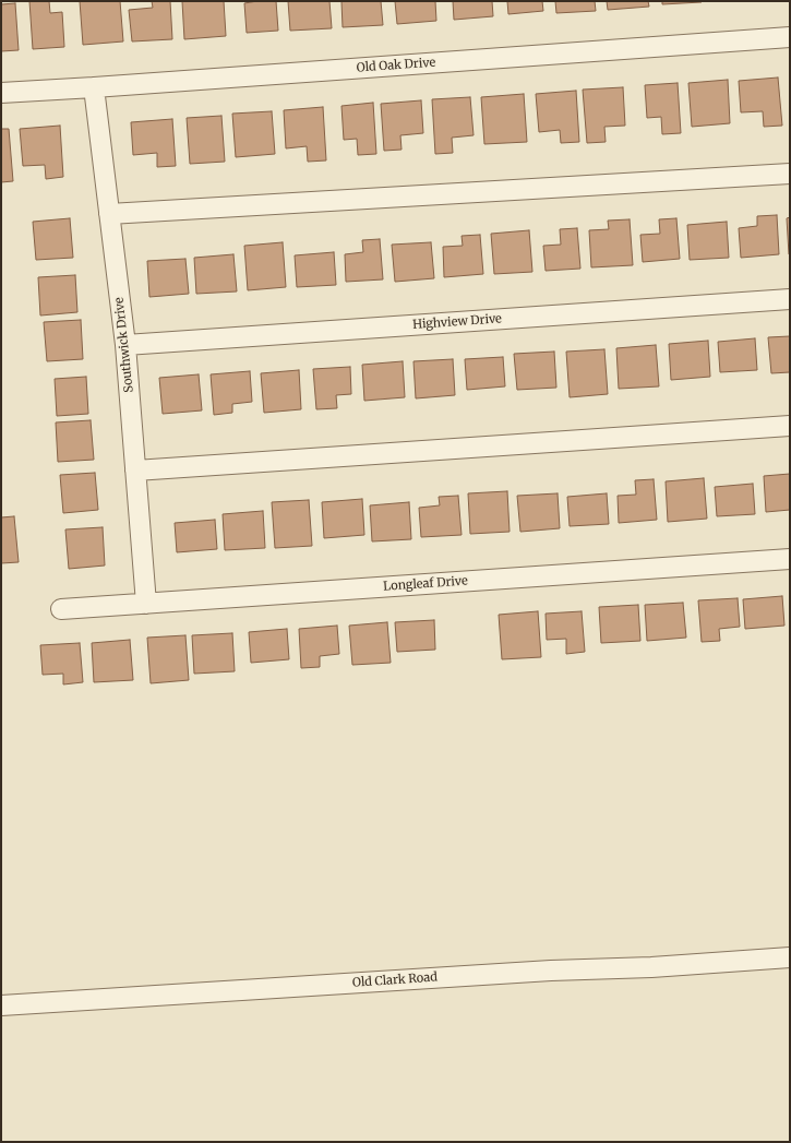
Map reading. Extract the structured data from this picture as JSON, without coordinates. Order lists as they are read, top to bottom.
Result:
{
  "streets": {
    "street": [
      "Old Oak Drive",
      "Highview Drive",
      "Southwick Drive",
      "Longleaf Drive",
      "Old Clark Road"
    ]
  },
  "crossings": [
    ["Old Oak Drive", "Southwick Drive"],
    ["Highview Drive", "Southwick Drive"],
    ["Southwick Drive", "Longleaf Drive"]
  ]
}
